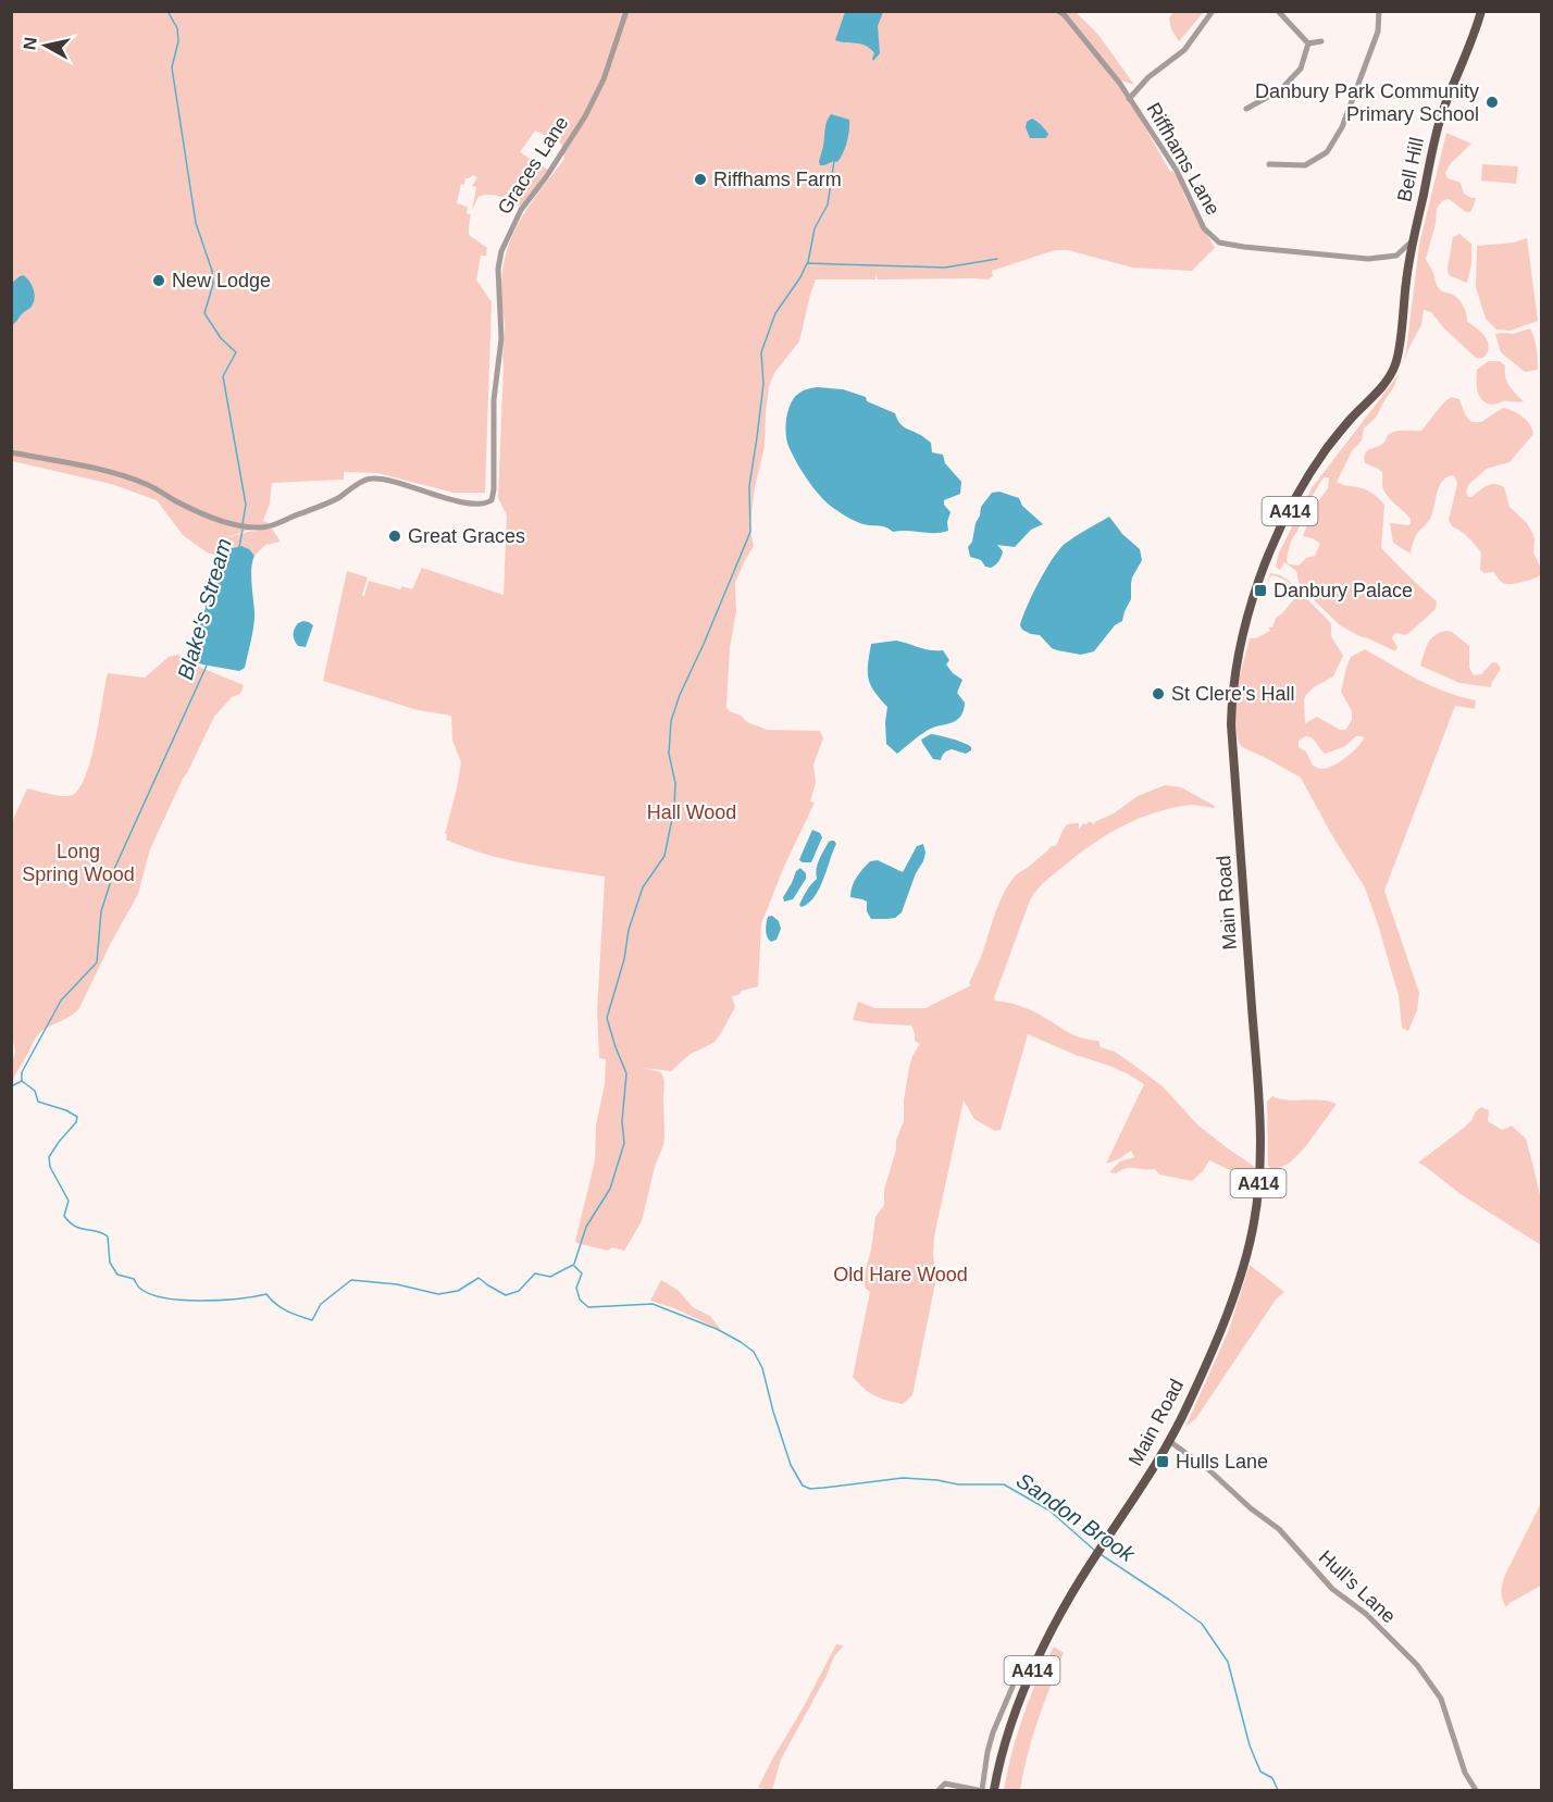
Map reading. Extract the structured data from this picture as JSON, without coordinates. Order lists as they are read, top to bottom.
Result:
{
  "streets": {
    "main road": ["Bell Hill", "A414", "Main Road"],
    "street": ["Riffhams Lane", "Graces Lane", "Hull's Lane"]
  },
  "crossings": [
    ["Bell Hill", "Main Road"],
    ["Main Road", "Hull's Lane"]
  ],
  "water": ["Blake's Stream", "Sandon Brook"],
  "parks": ["Hall Wood", "Long Spring Wood", "Old Hare Wood"],
  "places": {
    "other": [
      "Danbury Park Community Primary School",
      "Riffhams Farm",
      "New Lodge",
      "Great Graces",
      "St Clere's Hall"
    ],
    "transit": ["Danbury Palace", "Hulls Lane"]
  },
  "north": "left"
}
